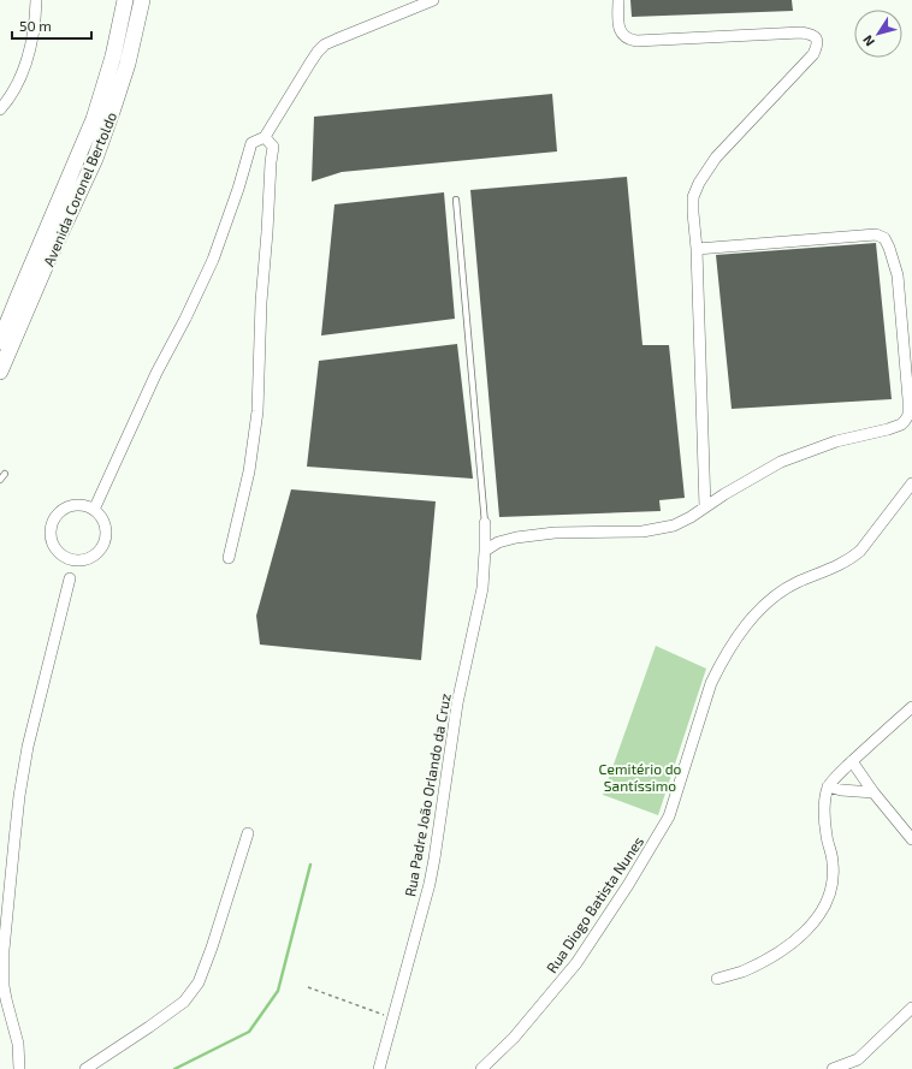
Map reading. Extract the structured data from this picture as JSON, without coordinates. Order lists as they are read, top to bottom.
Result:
{
  "streets": {
    "street": ["Avenida Coronel Bertoldo", "Rua Padre João Orlando da Cruz", "Rua Diogo Batista Nunes"]
  },
  "parks": ["Cemitério do Santíssimo"],
  "scale_bar": "50 m",
  "north": "bottom left"
}
